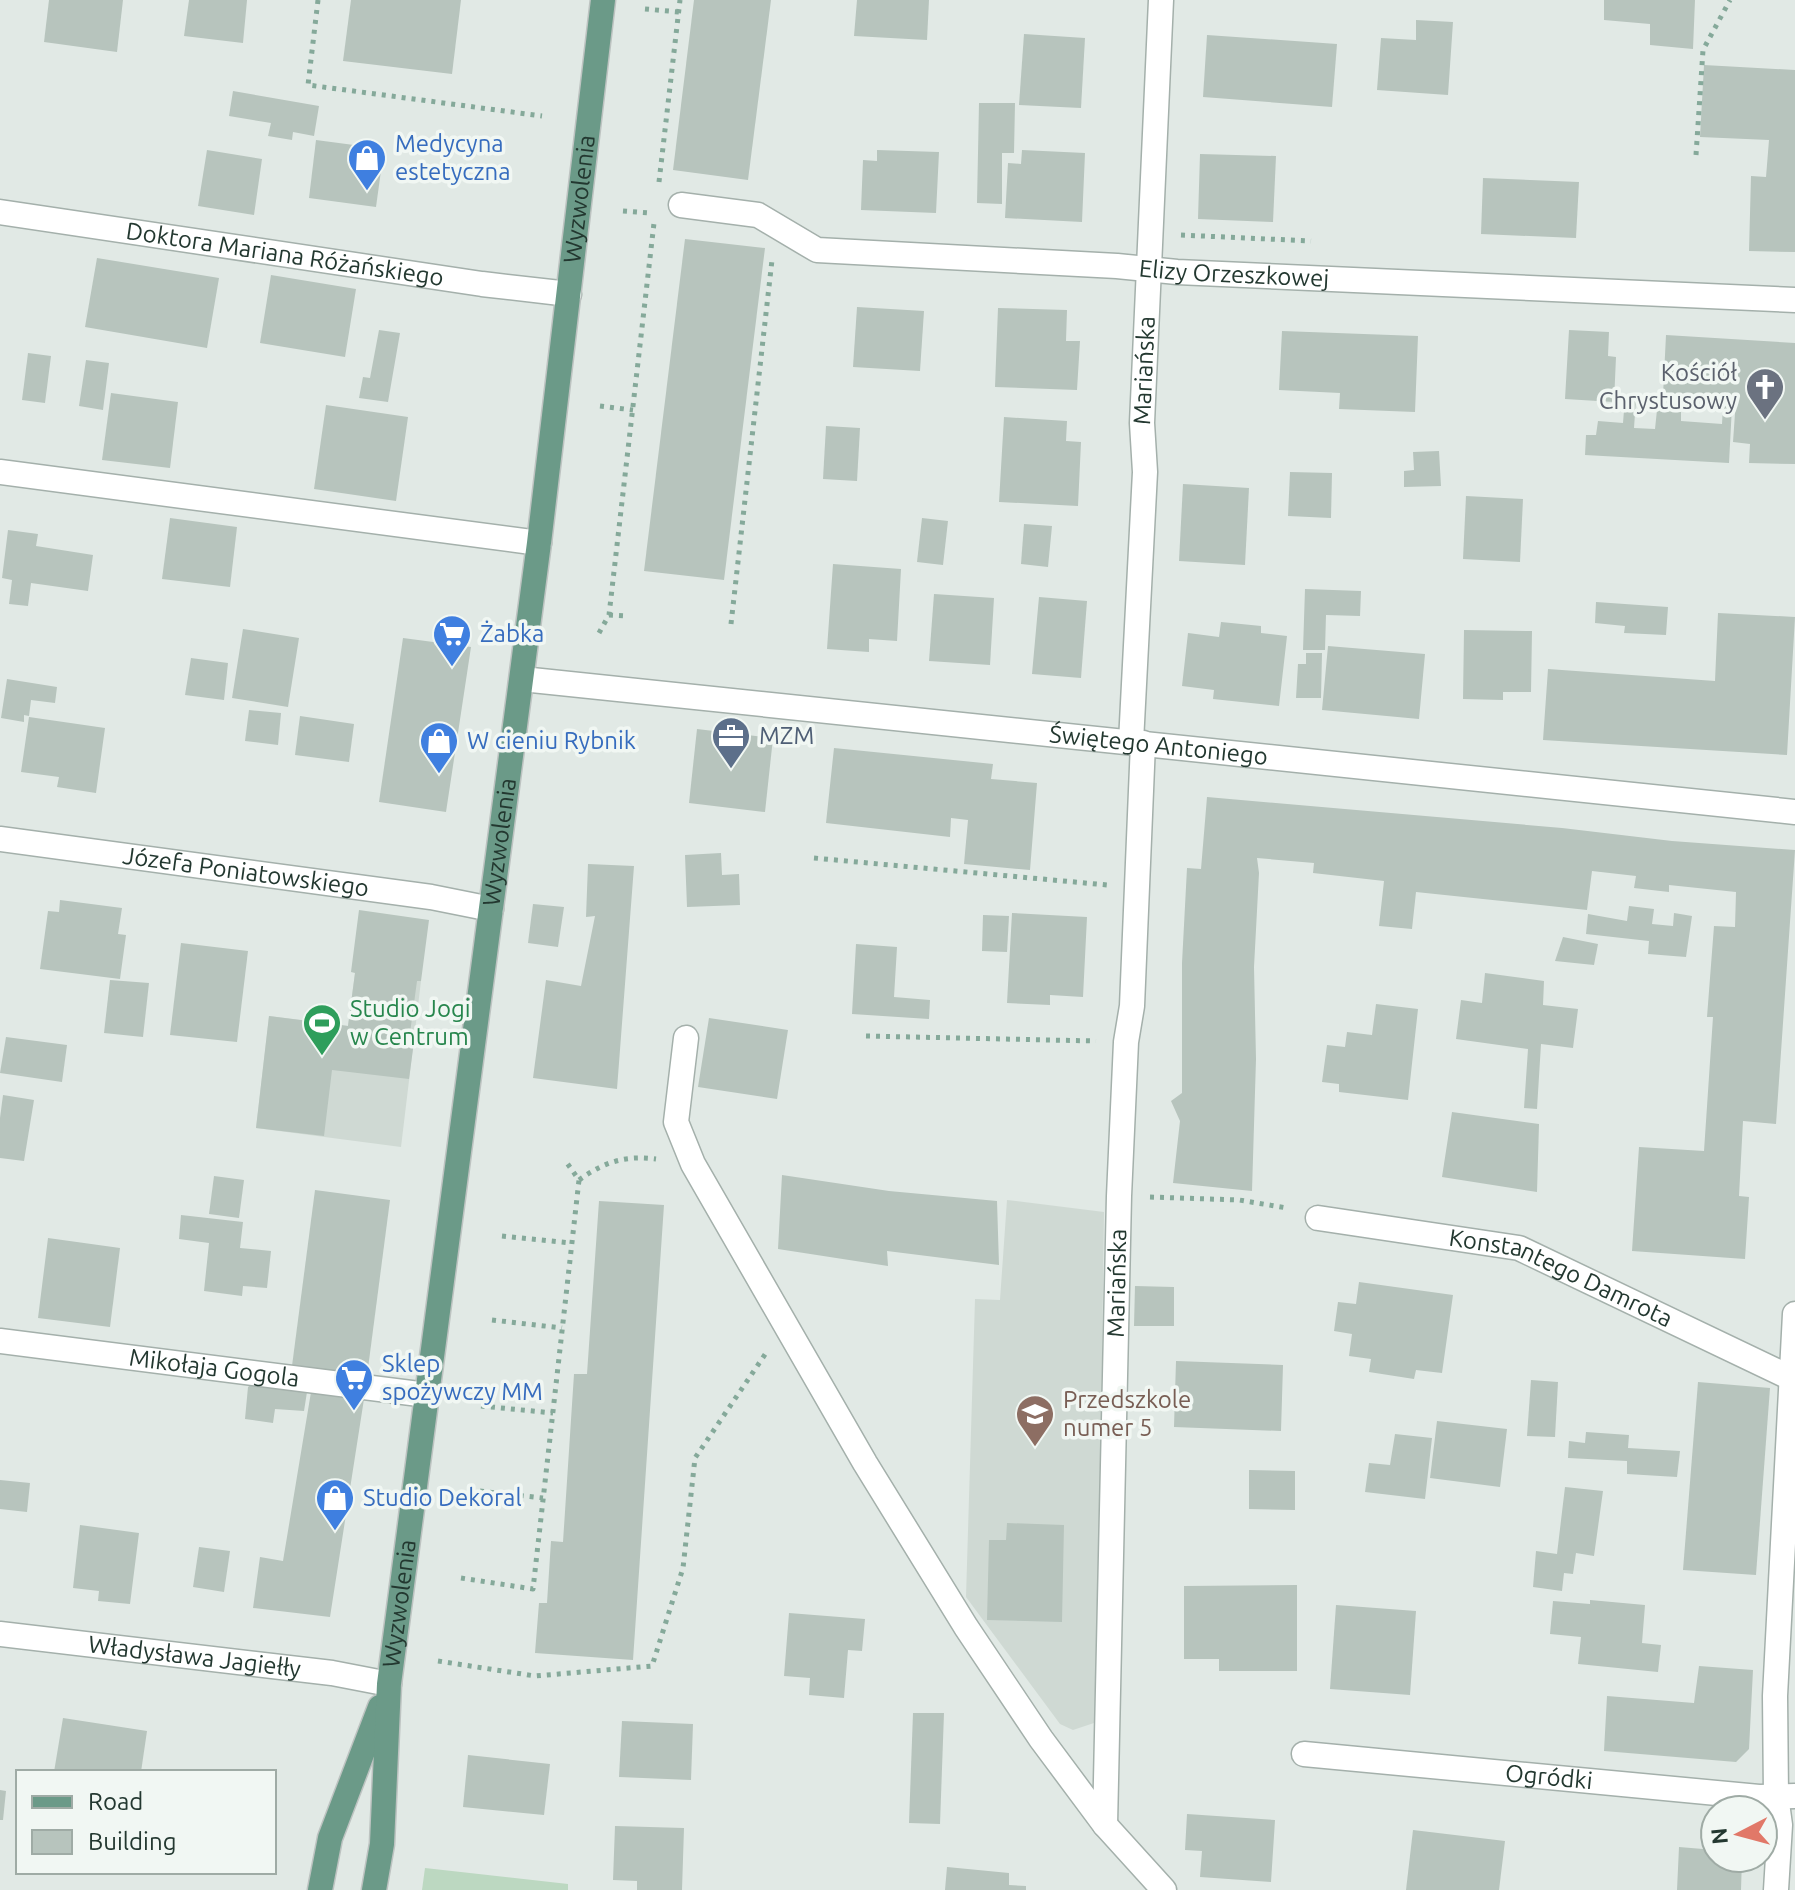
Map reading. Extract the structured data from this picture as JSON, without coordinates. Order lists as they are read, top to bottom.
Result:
{
  "streets": {
    "main road": ["Wyzwolenia"],
    "street": [
      "Doktora Mariana Różańskiego",
      "Elizy Orzeszkowej",
      "Mariańska",
      "Świętego Antoniego",
      "Józefa Poniatowskiego",
      "Konstantego Damrota",
      "Mikołaja Gogola",
      "Władysława Jagiełły",
      "Ogródki"
    ]
  },
  "crossings": [
    ["Wyzwolenia", "Doktora Mariana Różańskiego"],
    ["Wyzwolenia", "Świętego Antoniego"],
    ["Wyzwolenia", "Józefa Poniatowskiego"],
    ["Wyzwolenia", "Mikołaja Gogola"],
    ["Wyzwolenia", "Władysława Jagiełły"],
    ["Elizy Orzeszkowej", "Mariańska"],
    ["Mariańska", "Świętego Antoniego"]
  ],
  "places": {
    "shop": ["Medycyna estetyczna", "W cieniu Rybnik", "Studio Dekoral"],
    "church": ["Kościół Chrystusowy"],
    "supermarket": ["Żabka", "Sklep spożywczy MM"],
    "office": ["MZM"],
    "sports": ["Studio Jogi w Centrum"],
    "school or university": ["Przedszkole numer 5"]
  },
  "legend": ["Road", "Building"],
  "north": "left"
}
